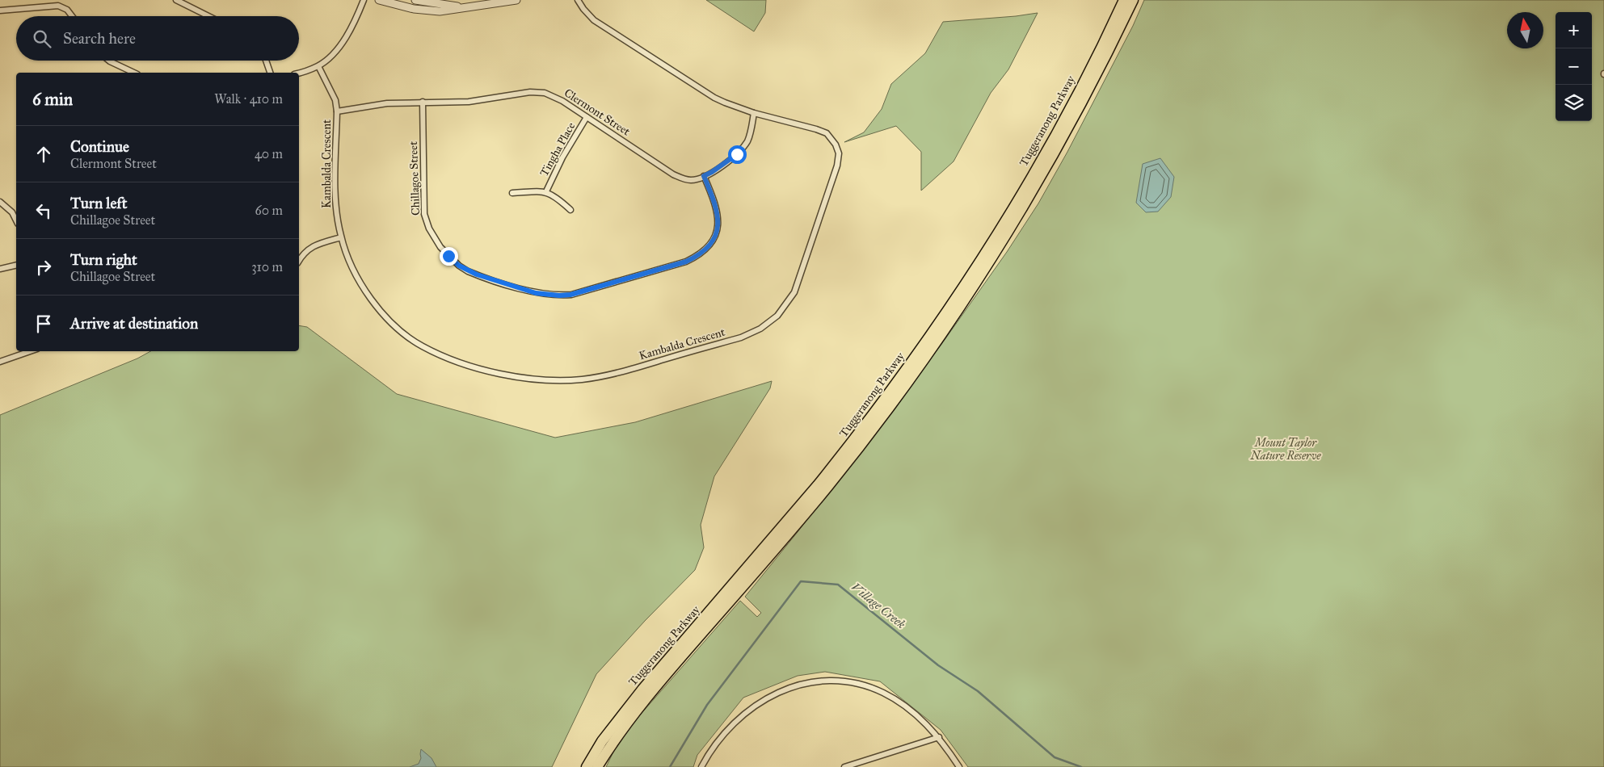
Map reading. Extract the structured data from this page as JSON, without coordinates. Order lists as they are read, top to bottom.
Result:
{
  "streets": {
    "highway": ["Tuggeranong Parkway"],
    "street": [
      "Clermont Street",
      "Tingha Place",
      "Kambalda Crescent",
      "Chillagoe Street"
    ]
  },
  "crossings": [
    ["Clermont Street", "Tingha Place"],
    ["Clermont Street", "Kambalda Crescent"],
    ["Clermont Street", "Chillagoe Street"]
  ],
  "water": ["Village Creek"],
  "parks": ["Mount Taylor Nature Reserve"],
  "north": "top",
  "page": {
    "map_buttons": ["+", "−"],
    "search": "Search here",
    "heading": ["6 min", "Walk · 410 m"],
    "list": [
      ["Continue", "Clermont Street", "40 m"],
      ["Turn left", "Chillagoe Street", "60 m"],
      ["Turn right", "Chillagoe Street", "310 m"],
      "Arrive at destination"
    ]
  }
}
